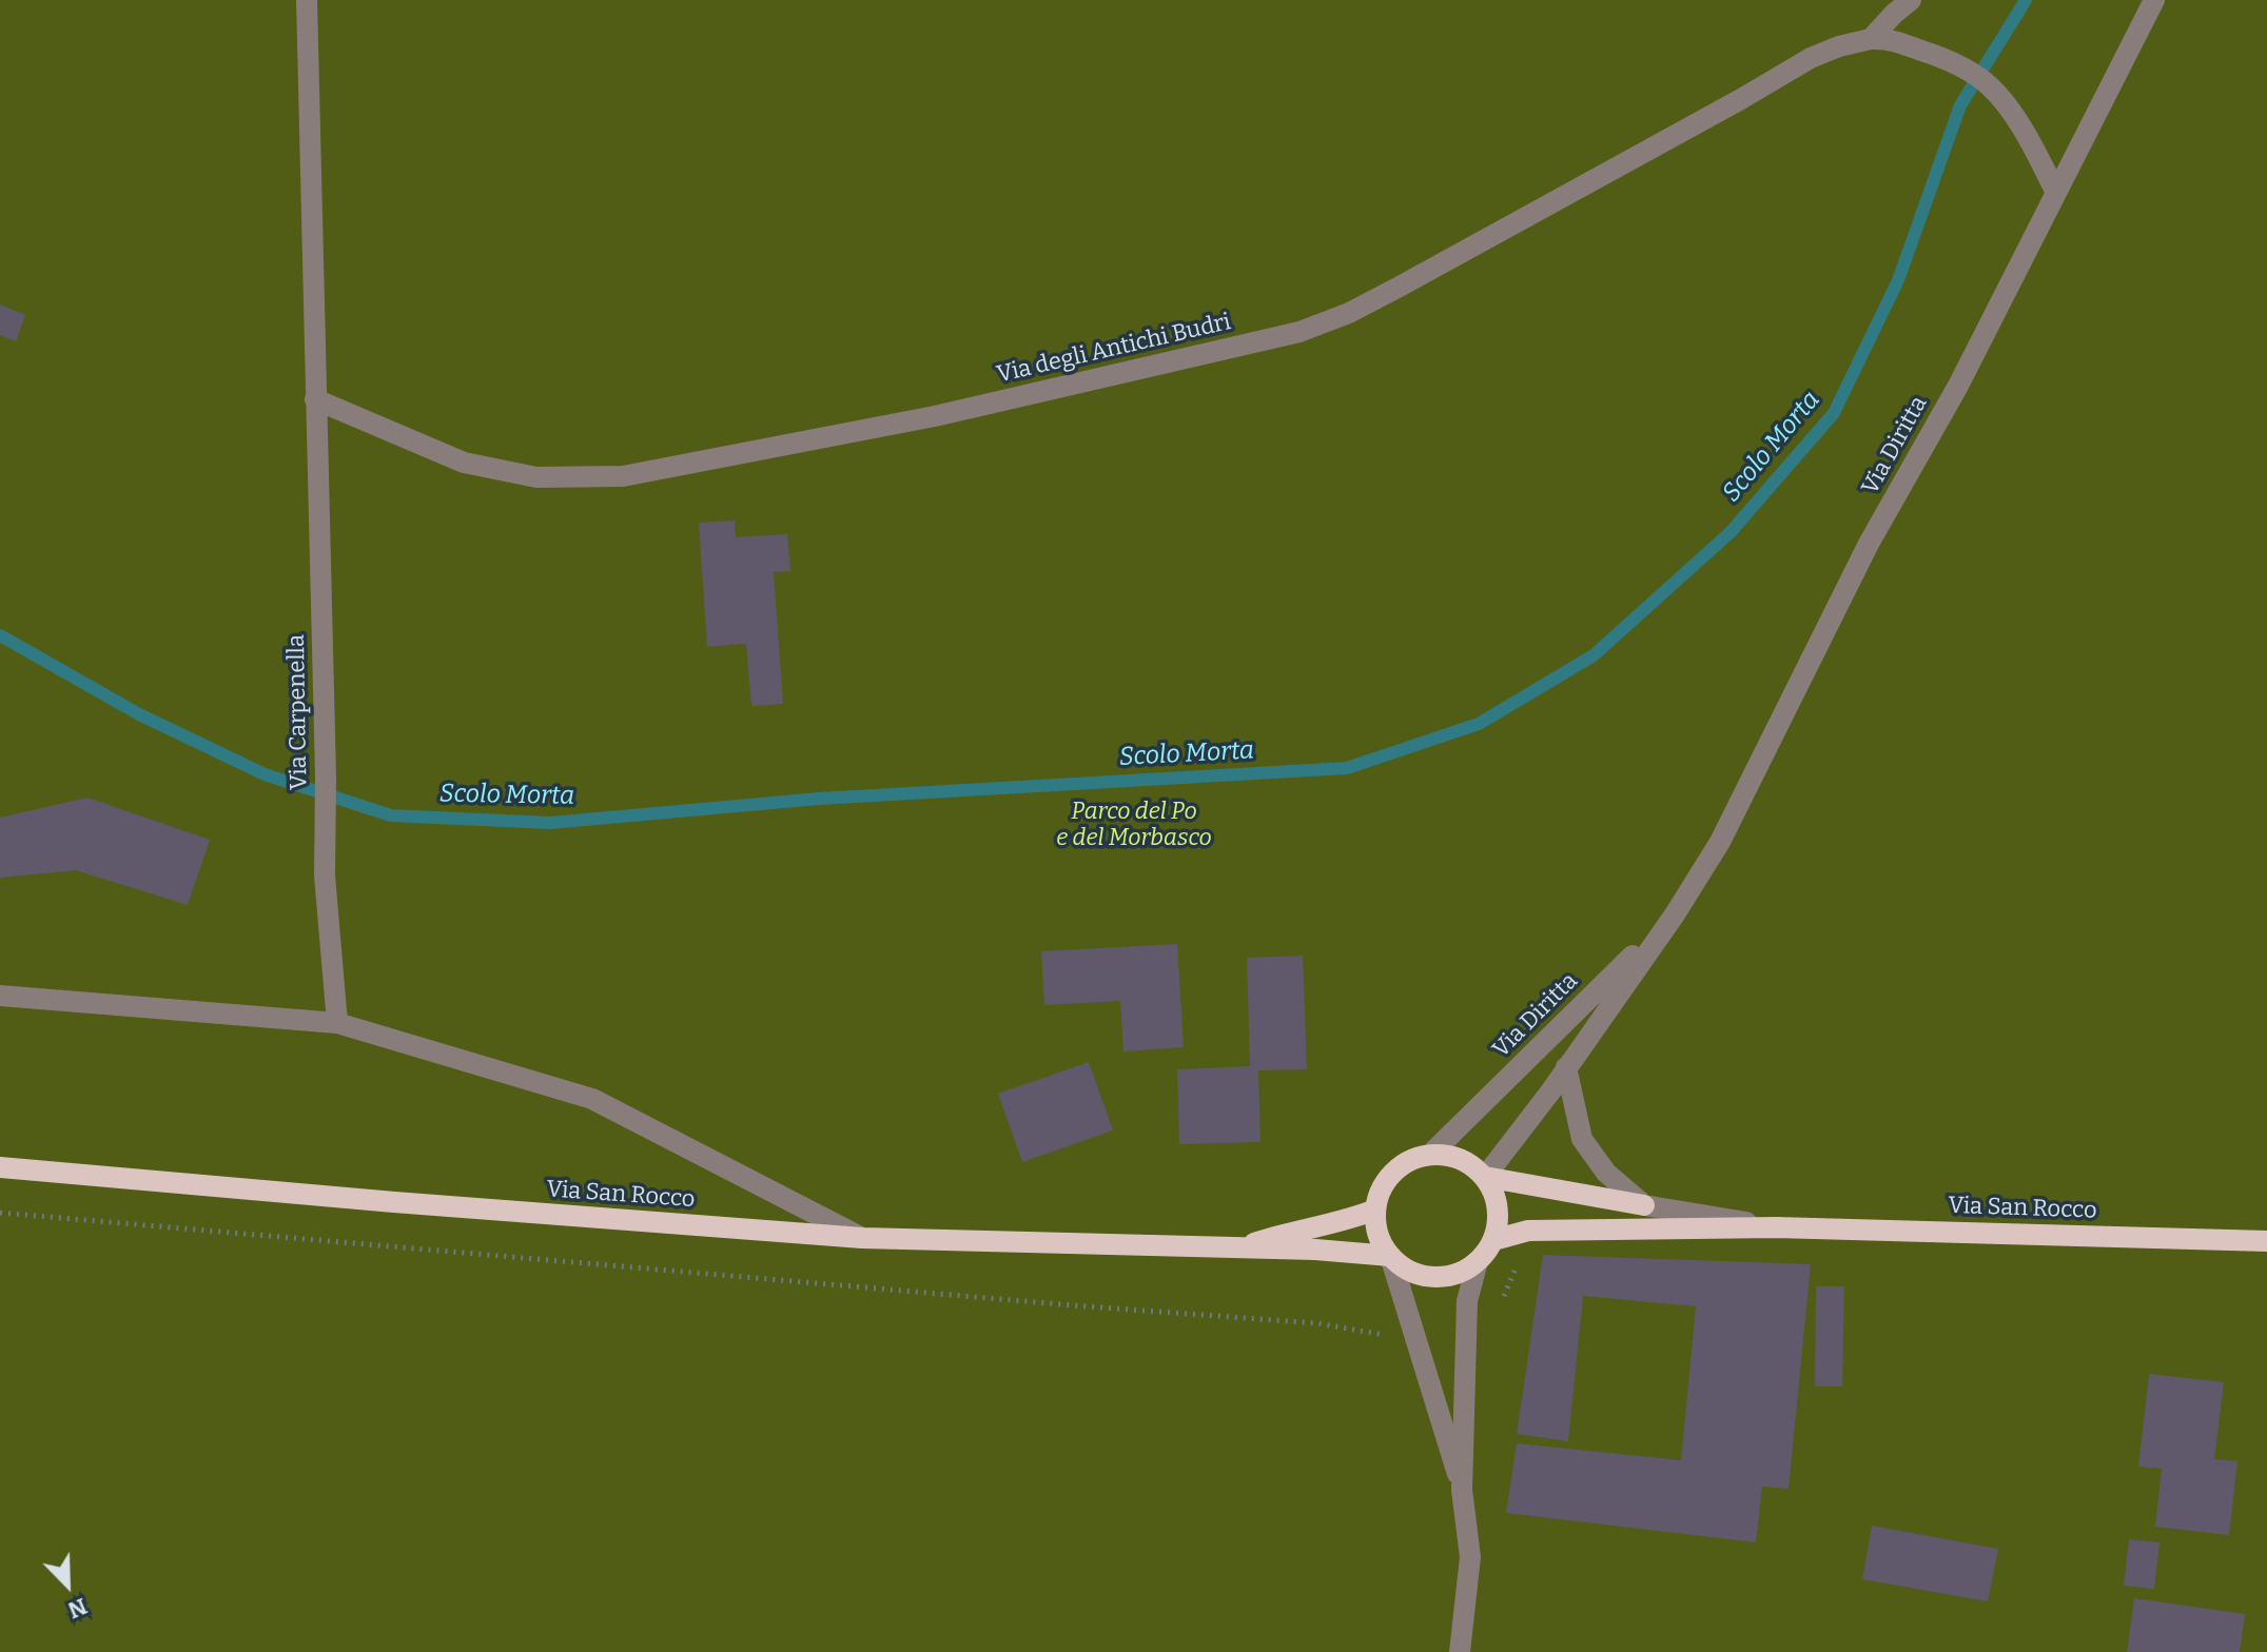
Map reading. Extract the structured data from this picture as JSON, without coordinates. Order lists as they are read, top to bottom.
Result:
{
  "streets": {
    "main road": ["Via San Rocco"],
    "street": ["Via degli Antichi Budri", "Via Diritta", "Via Carpenella"]
  },
  "crossings": [
    ["Via degli Antichi Budri", "Via Diritta"],
    ["Via degli Antichi Budri", "Via Carpenella"],
    ["Via Diritta", "Via San Rocco"]
  ],
  "water": ["Scolo Morta"],
  "parks": ["Parco del Po e del Morbasco"],
  "north": "bottom right"
}
